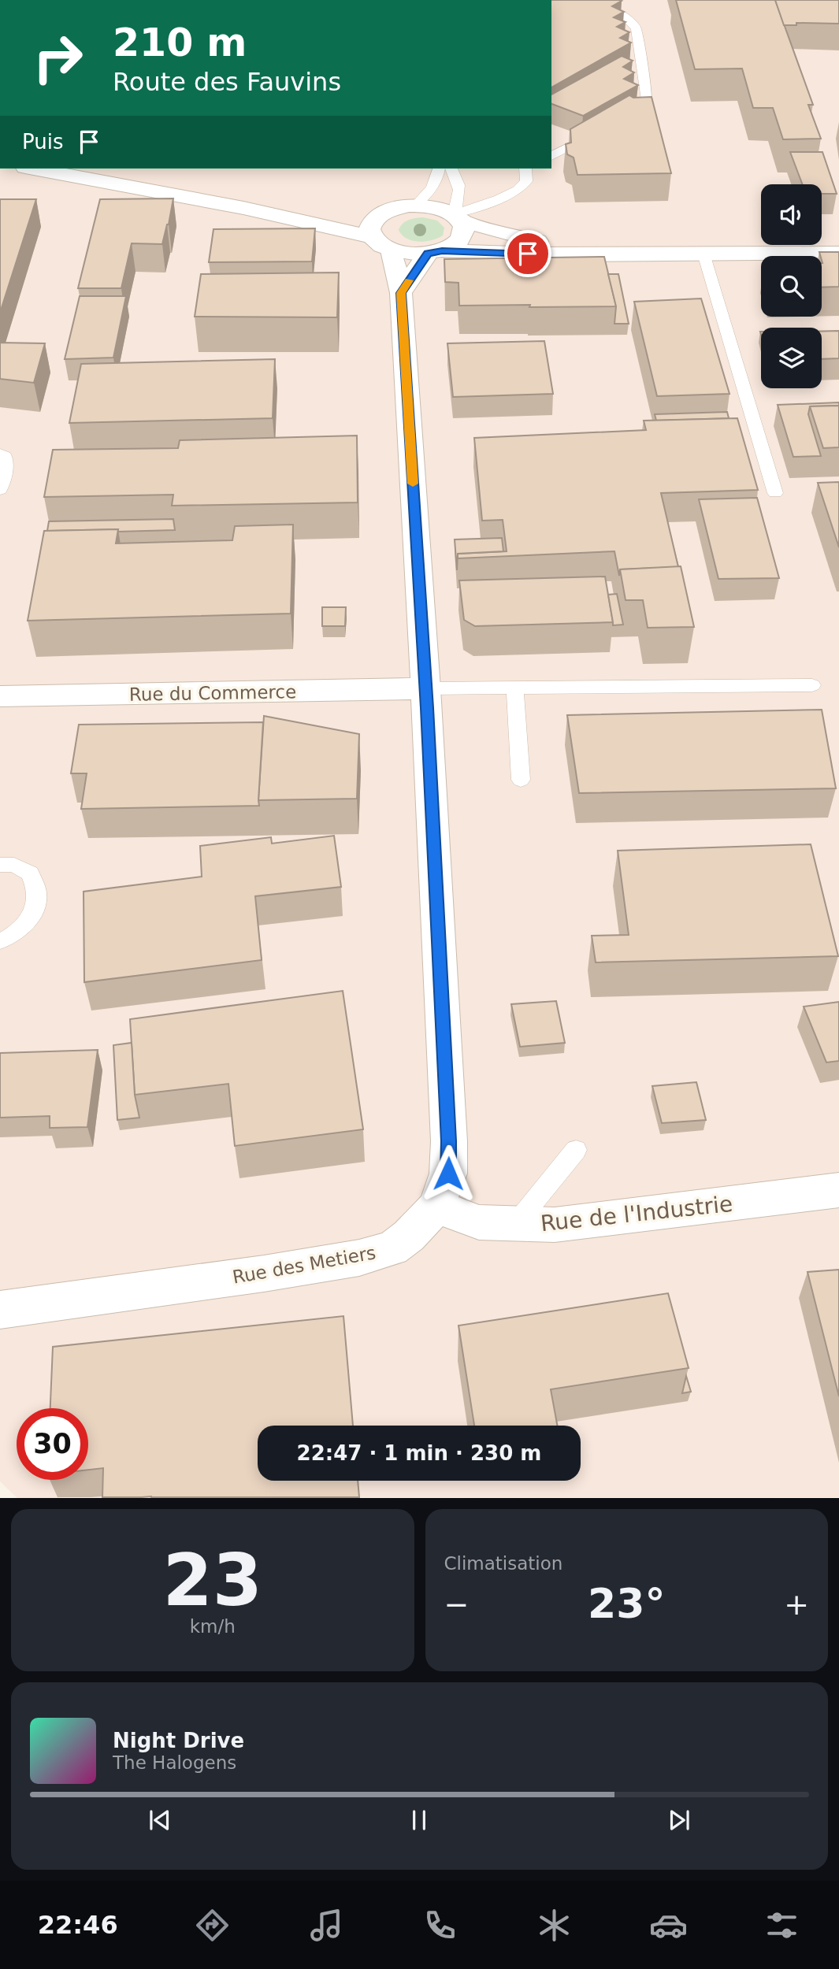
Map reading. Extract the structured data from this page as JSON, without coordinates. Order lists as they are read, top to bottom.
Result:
{
  "streets": {
    "street": ["Rue du Commerce", "Rue de l'Industrie", "Rue des Metiers"]
  },
  "crossings": [
    ["Rue du Commerce", "Rue des Metiers"],
    ["Rue de l'Industrie", "Rue des Metiers"]
  ],
  "page": {
    "turn": ["210 m", "Route des Fauvins"],
    "then": "Puis",
    "limit": "30",
    "trip": "22:47 · 1 min · 230 m",
    "tile": [
      ["23", "km/h"],
      "Climatisation"
    ],
    "heat": ["−", "23°", "+"],
    "song": ["Night Drive", "The Halogens"],
    "tabs": "22:46"
  }
}
